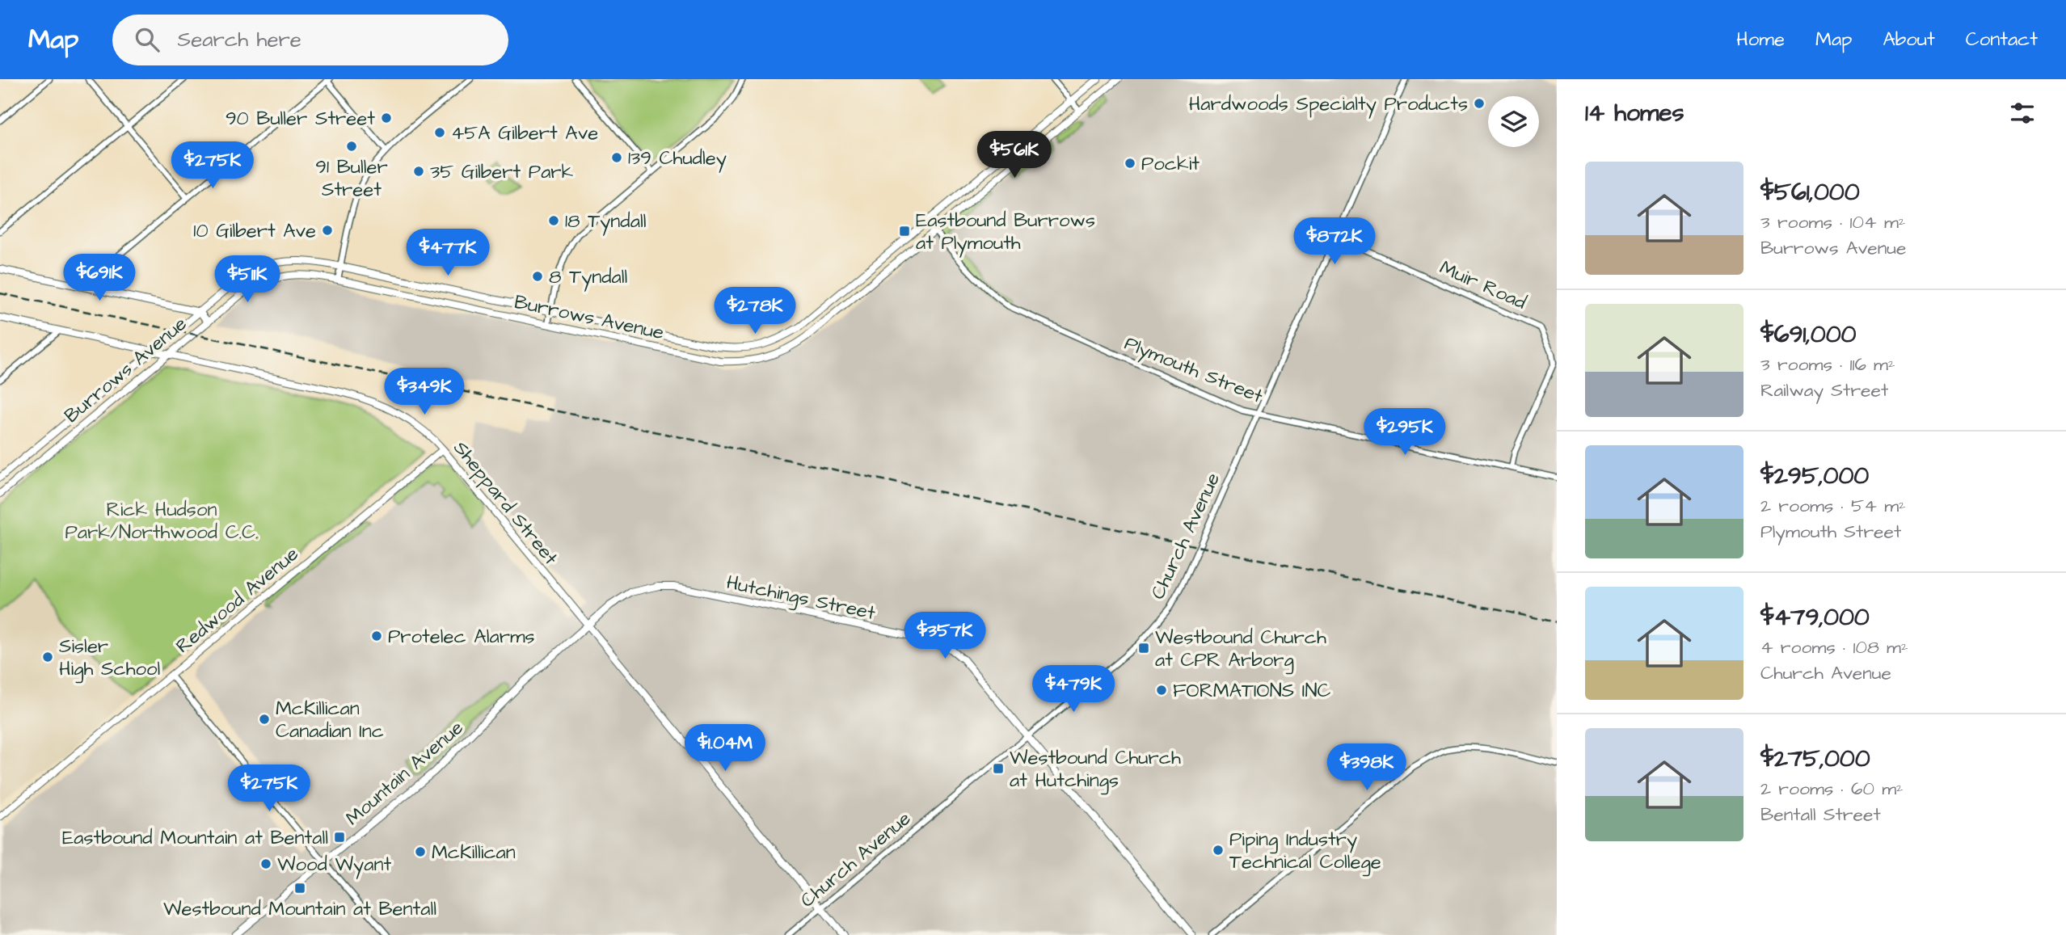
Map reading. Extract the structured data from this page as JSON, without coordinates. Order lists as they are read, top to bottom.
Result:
{
  "streets": {
    "street": [
      "Muir Road",
      "Burrows Avenue",
      "Plymouth Street",
      "Sheppard Street",
      "Church Avenue",
      "Hutchings Street",
      "Redwood Avenue",
      "Mountain Avenue"
    ]
  },
  "crossings": [
    ["Muir Road", "Plymouth Street"],
    ["Muir Road", "Church Avenue"],
    ["Burrows Avenue", "Plymouth Street"],
    ["Burrows Avenue", "Sheppard Street"],
    ["Plymouth Street", "Church Avenue"],
    ["Sheppard Street", "Church Avenue"],
    ["Sheppard Street", "Hutchings Street"],
    ["Sheppard Street", "Redwood Avenue"],
    ["Sheppard Street", "Mountain Avenue"],
    ["Church Avenue", "Hutchings Street"],
    ["Hutchings Street", "Mountain Avenue"]
  ],
  "parks": ["Rick Hudson Park/Northwood C.C."],
  "places": {
    "other": [
      "Hardwoods Specialty Products",
      "90 Buller Street",
      "45A Gilbert Ave",
      "91 Buller Street",
      "139 Chudley",
      "Pockit",
      "35 Gilbert Park",
      "18 Tyndall",
      "10 Gilbert Ave",
      "8 Tyndall",
      "Protelec Alarms",
      "Sisler High School",
      "FORMATIONS INC",
      "McKillican Canadian Inc",
      "Piping Industry Technical College",
      "McKillican",
      "Wood Wyant"
    ],
    "transit": [
      "Eastbound Burrows at Plymouth",
      "Westbound Church at CPR Arborg",
      "Westbound Church at Hutchings",
      "Eastbound Mountain at Bentall",
      "Westbound Mountain at Bentall"
    ]
  },
  "page": {
    "header": "Map",
    "search": "Search here",
    "nav": [
      "Home",
      "Map",
      "About",
      "Contact"
    ],
    "heading": "14 homes",
    "price": [
      "$561K",
      "$275K",
      "$872K",
      "$477K",
      "$691K",
      "$511K",
      "$278K",
      "$349K",
      "$295K",
      "$357K",
      "$479K",
      "$1.04M",
      "$398K",
      "$275K"
    ],
    "list": [
      {
        "name": "$561,000",
        "note": "3 rooms · 104 m² · Burrows Avenue"
      },
      {
        "name": "$691,000",
        "note": "3 rooms · 116 m² · Railway Street"
      },
      {
        "name": "$295,000",
        "note": "2 rooms · 54 m² · Plymouth Street"
      },
      {
        "name": "$479,000",
        "note": "4 rooms · 108 m² · Church Avenue"
      },
      {
        "name": "$275,000",
        "note": "2 rooms · 60 m² · Bentall Street"
      }
    ]
  }
}
